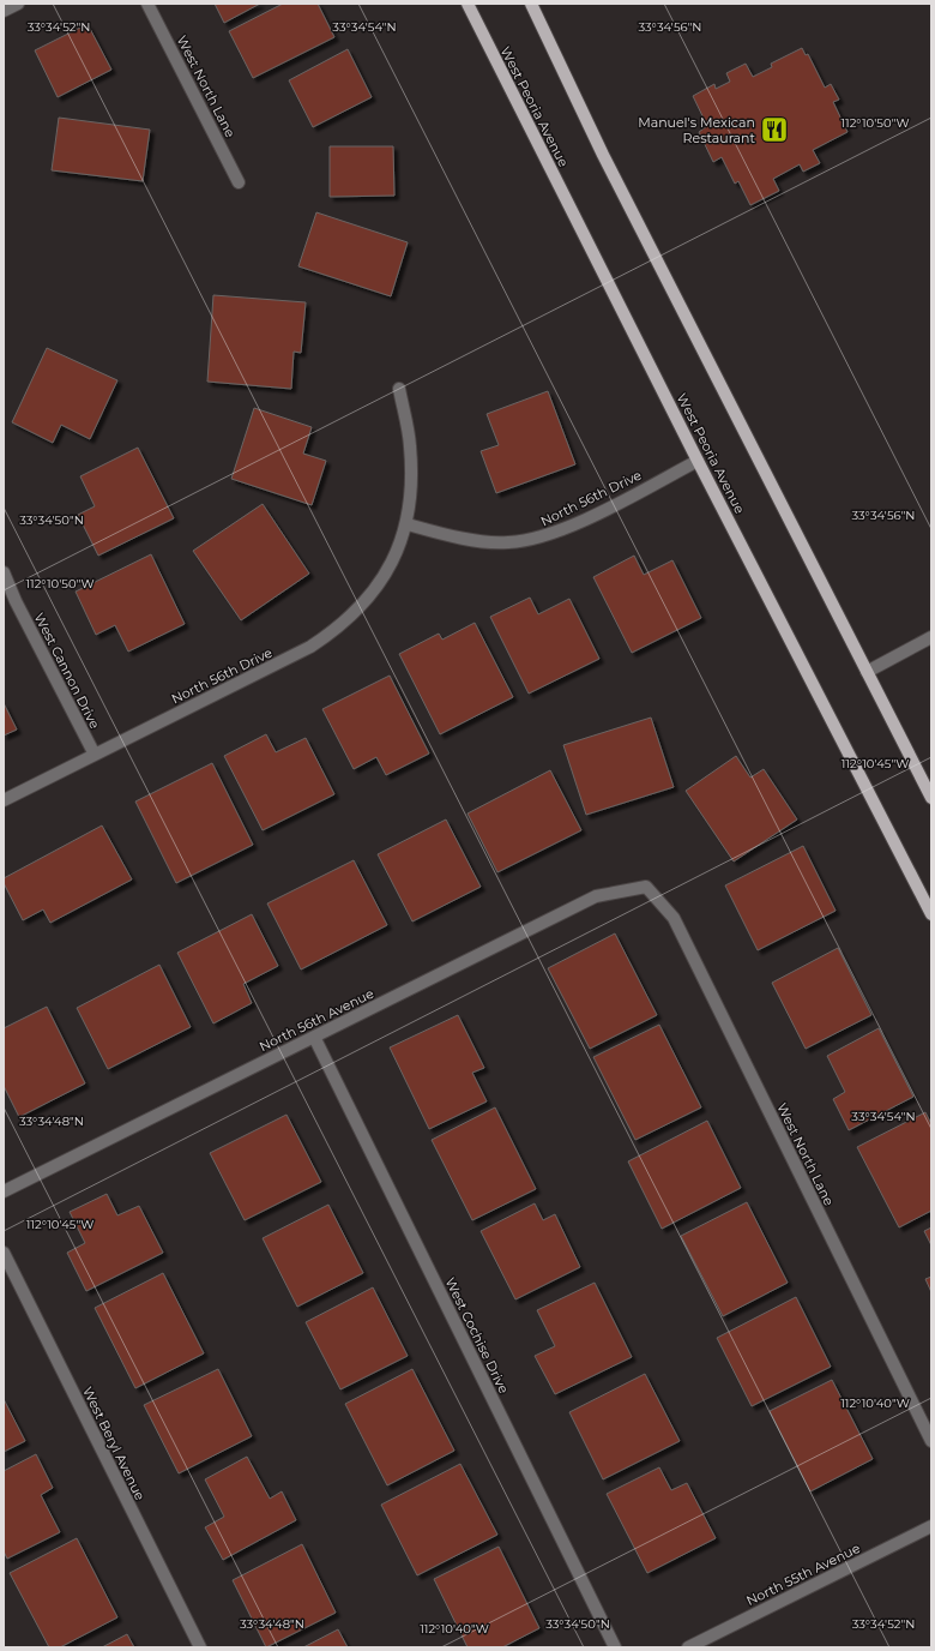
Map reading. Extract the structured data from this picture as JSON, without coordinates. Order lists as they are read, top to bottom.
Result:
{
  "streets": {
    "main road": ["West Peoria Avenue"],
    "street": [
      "West North Lane",
      "North 56th Drive",
      "West Cannon Drive",
      "North 56th Avenue",
      "West Cochise Drive",
      "West Beryl Avenue",
      "North 55th Avenue"
    ]
  },
  "crossings": [
    ["West North Lane", "North 56th Avenue"],
    ["West Peoria Avenue", "North 56th Drive"],
    ["North 56th Drive", "West Cannon Drive"],
    ["North 56th Avenue", "West Cochise Drive"]
  ],
  "places": {
    "restaurant": ["Manuel's Mexican Restaurant"]
  },
  "coordinates": [
    "33°34'52\"N",
    "33°34'54\"N",
    "33°34'56\"N",
    "112°10'50\"W",
    "33°34'50\"N",
    "112°10'45\"W",
    "33°34'48\"N",
    "112°10'40\"W"
  ]
}
